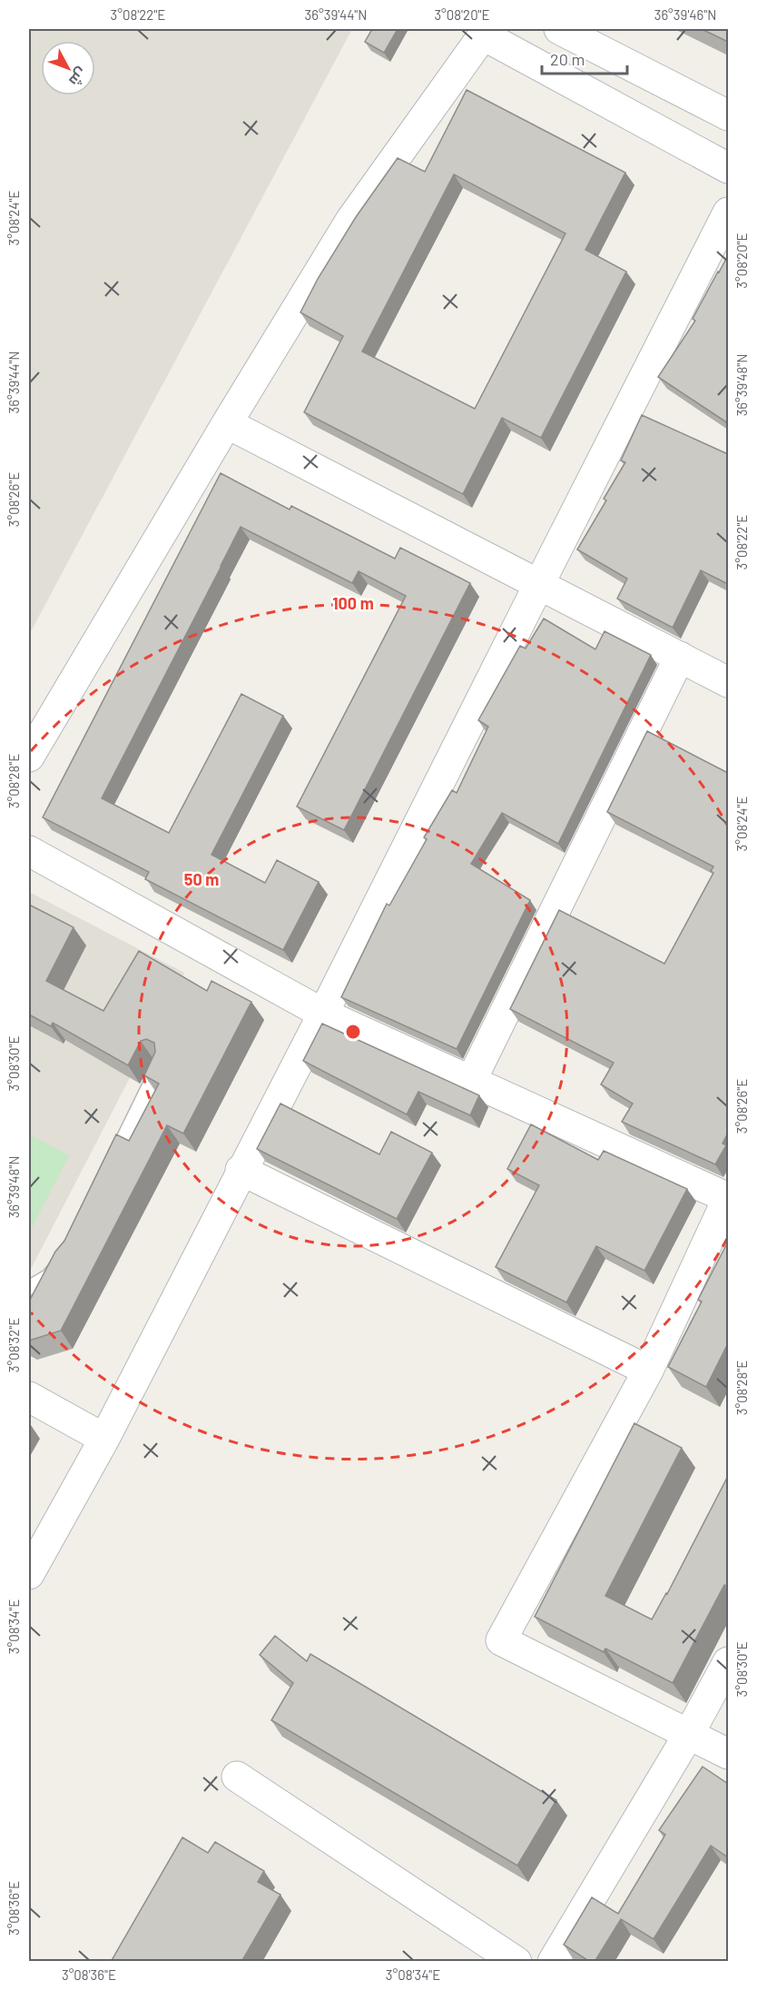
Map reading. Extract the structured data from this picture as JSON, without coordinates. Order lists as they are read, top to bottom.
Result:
{
  "scale_bar": "20 m",
  "north": "bottom right",
  "coordinates": [
    "3°08'22\"E",
    "36°39'44\"N",
    "3°08'20\"E",
    "36°39'46\"N",
    "3°08'24\"E",
    "36°39'48\"N",
    "3°08'26\"E",
    "3°08'28\"E",
    "3°08'30\"E",
    "3°08'32\"E",
    "3°08'34\"E",
    "3°08'36\"E"
  ],
  "rings": ["100 m", "50 m"]
}
